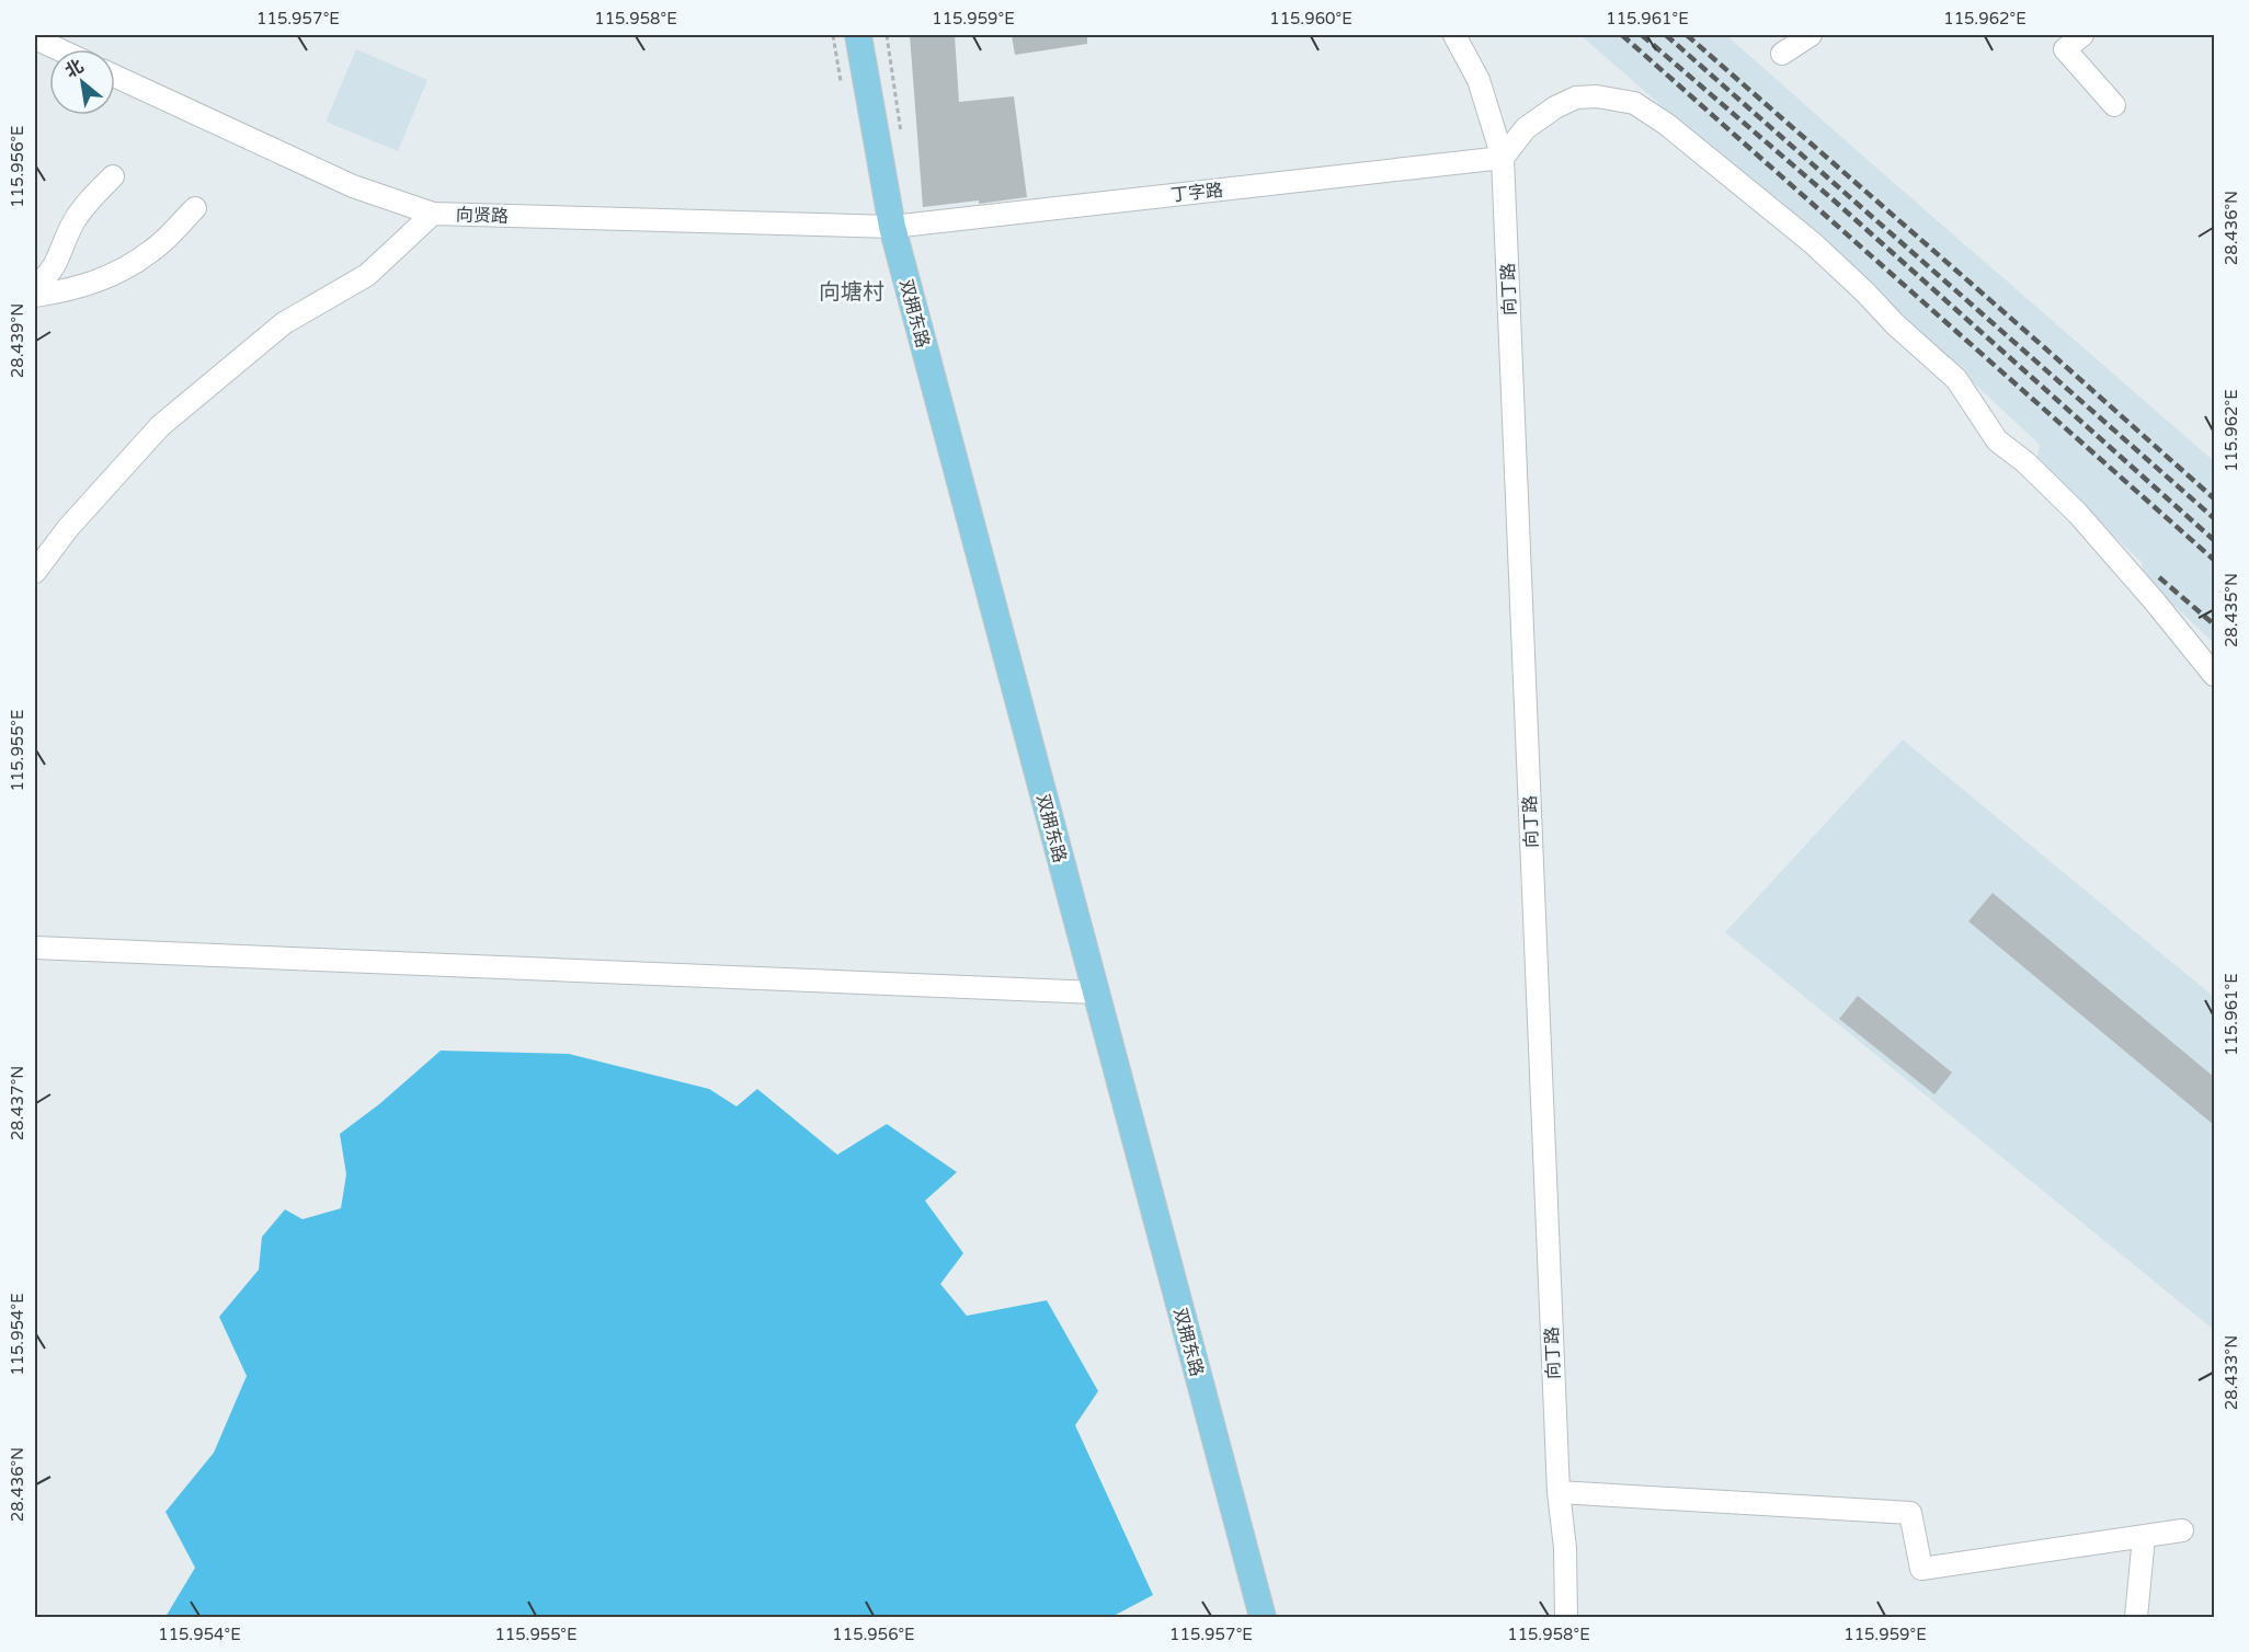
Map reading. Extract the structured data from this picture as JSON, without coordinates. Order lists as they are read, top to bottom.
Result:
{
  "streets": {
    "main road": ["双拥东路"],
    "street": ["丁字路", "向贤路", "向丁路"]
  },
  "crossings": [
    ["丁字路", "向贤路"],
    ["丁字路", "向丁路"],
    ["丁字路", "双拥东路"],
    ["向贤路", "双拥东路"]
  ],
  "districts": ["向塘村"],
  "north": "top left",
  "coordinates": [
    "115.957°E",
    "115.958°E",
    "115.959°E",
    "115.960°E",
    "115.961°E",
    "115.962°E",
    "115.956°E",
    "28.436°N",
    "28.439°N",
    "28.435°N",
    "115.955°E",
    "28.437°N",
    "115.954°E",
    "28.433°N"
  ]
}
